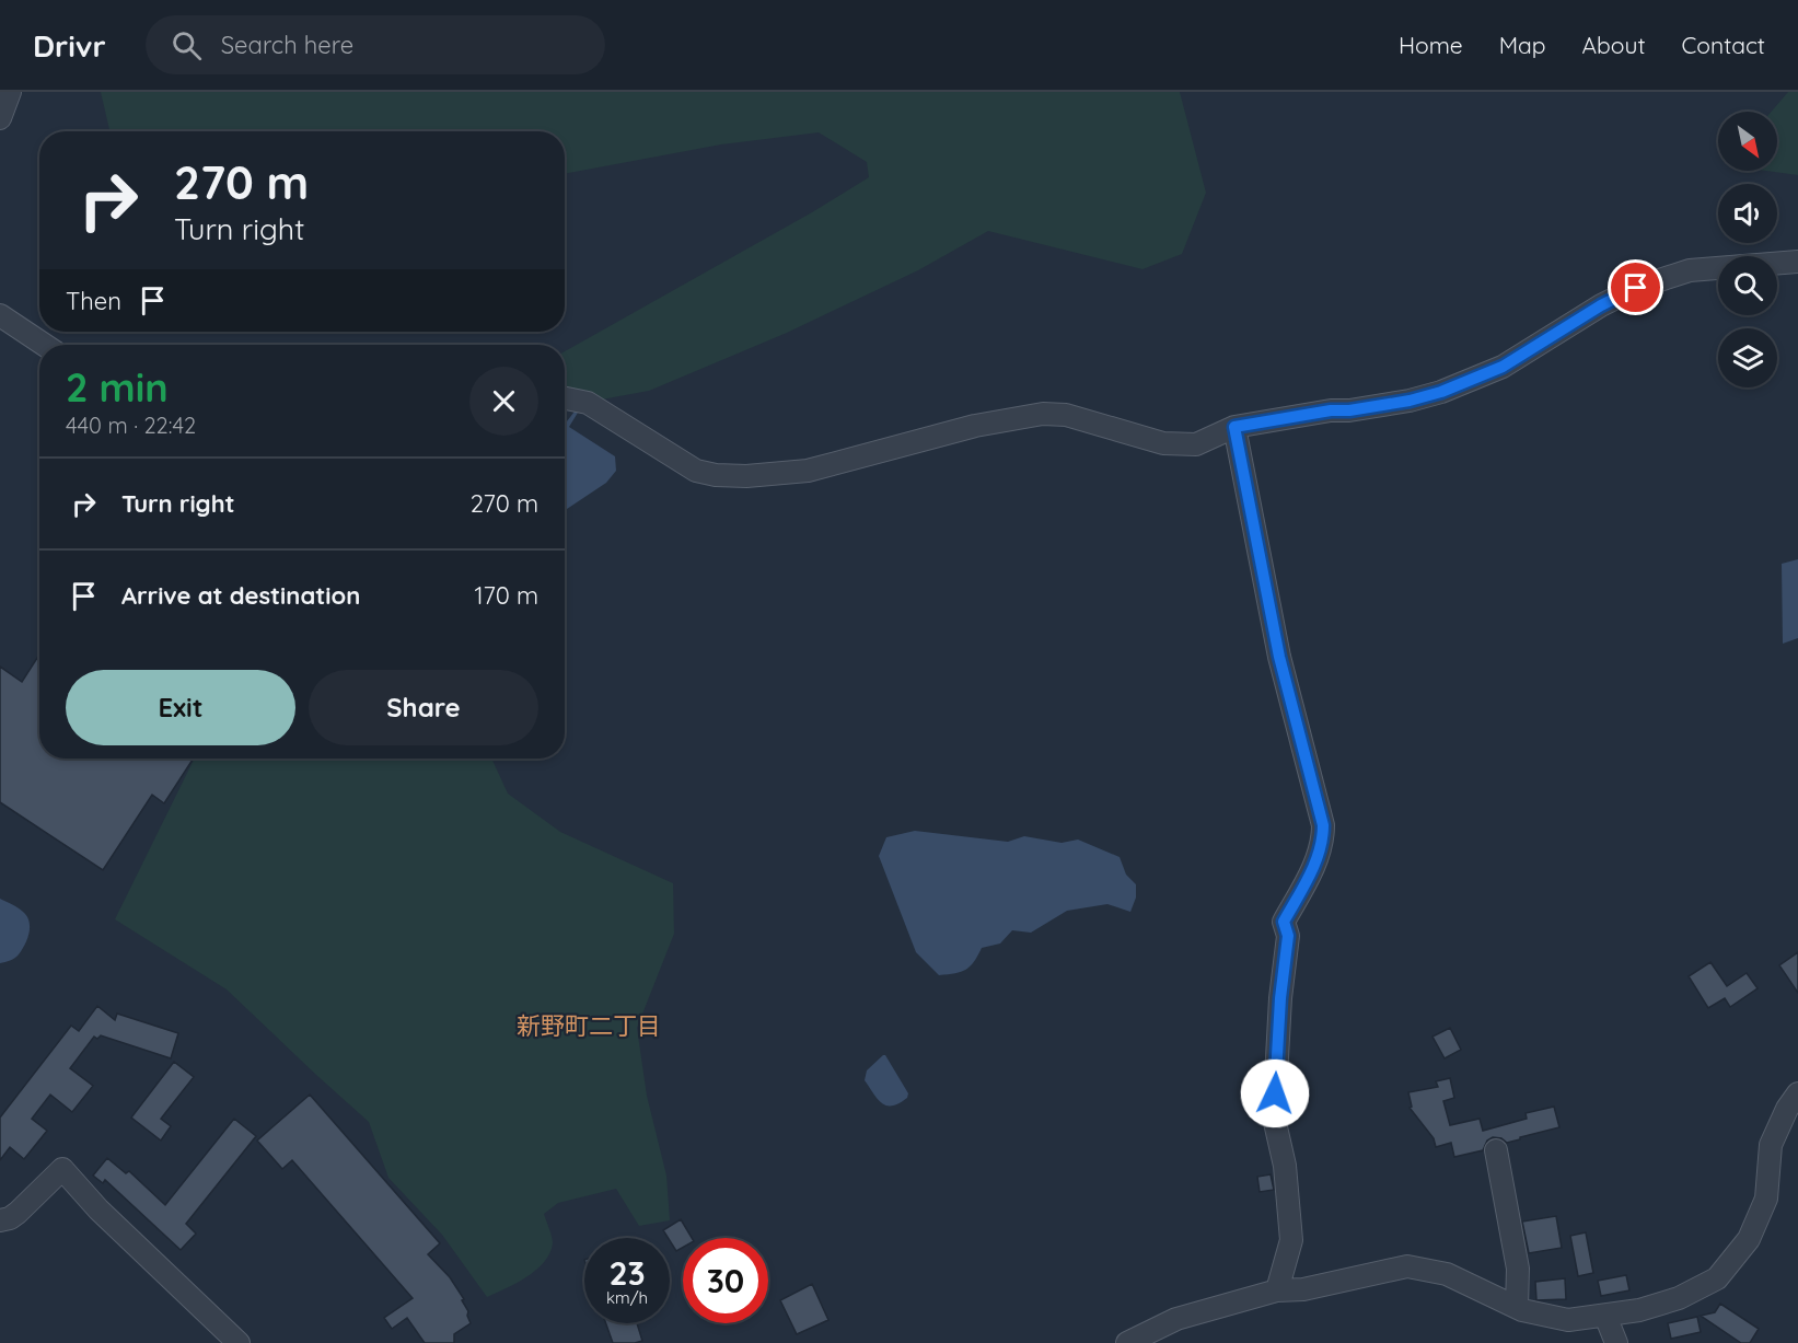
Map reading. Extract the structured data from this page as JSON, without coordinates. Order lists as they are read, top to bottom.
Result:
{
  "districts": ["新野町二丁目"],
  "north": "bottom right",
  "page": {
    "header": "Drivr",
    "search": "Search here",
    "nav": [
      "Home",
      "Map",
      "About",
      "Contact"
    ],
    "turn": ["270 m", "Turn right"],
    "then": "Then",
    "heading": ["2 min", "440 m · 22:42"],
    "list": [
      {
        "name": "Turn right",
        "value": "270 m"
      },
      {
        "name": "Arrive at destination",
        "value": "170 m"
      }
    ],
    "buttons": ["Exit", "Share"],
    "speed": "23 km/h",
    "limit": "30"
  }
}
